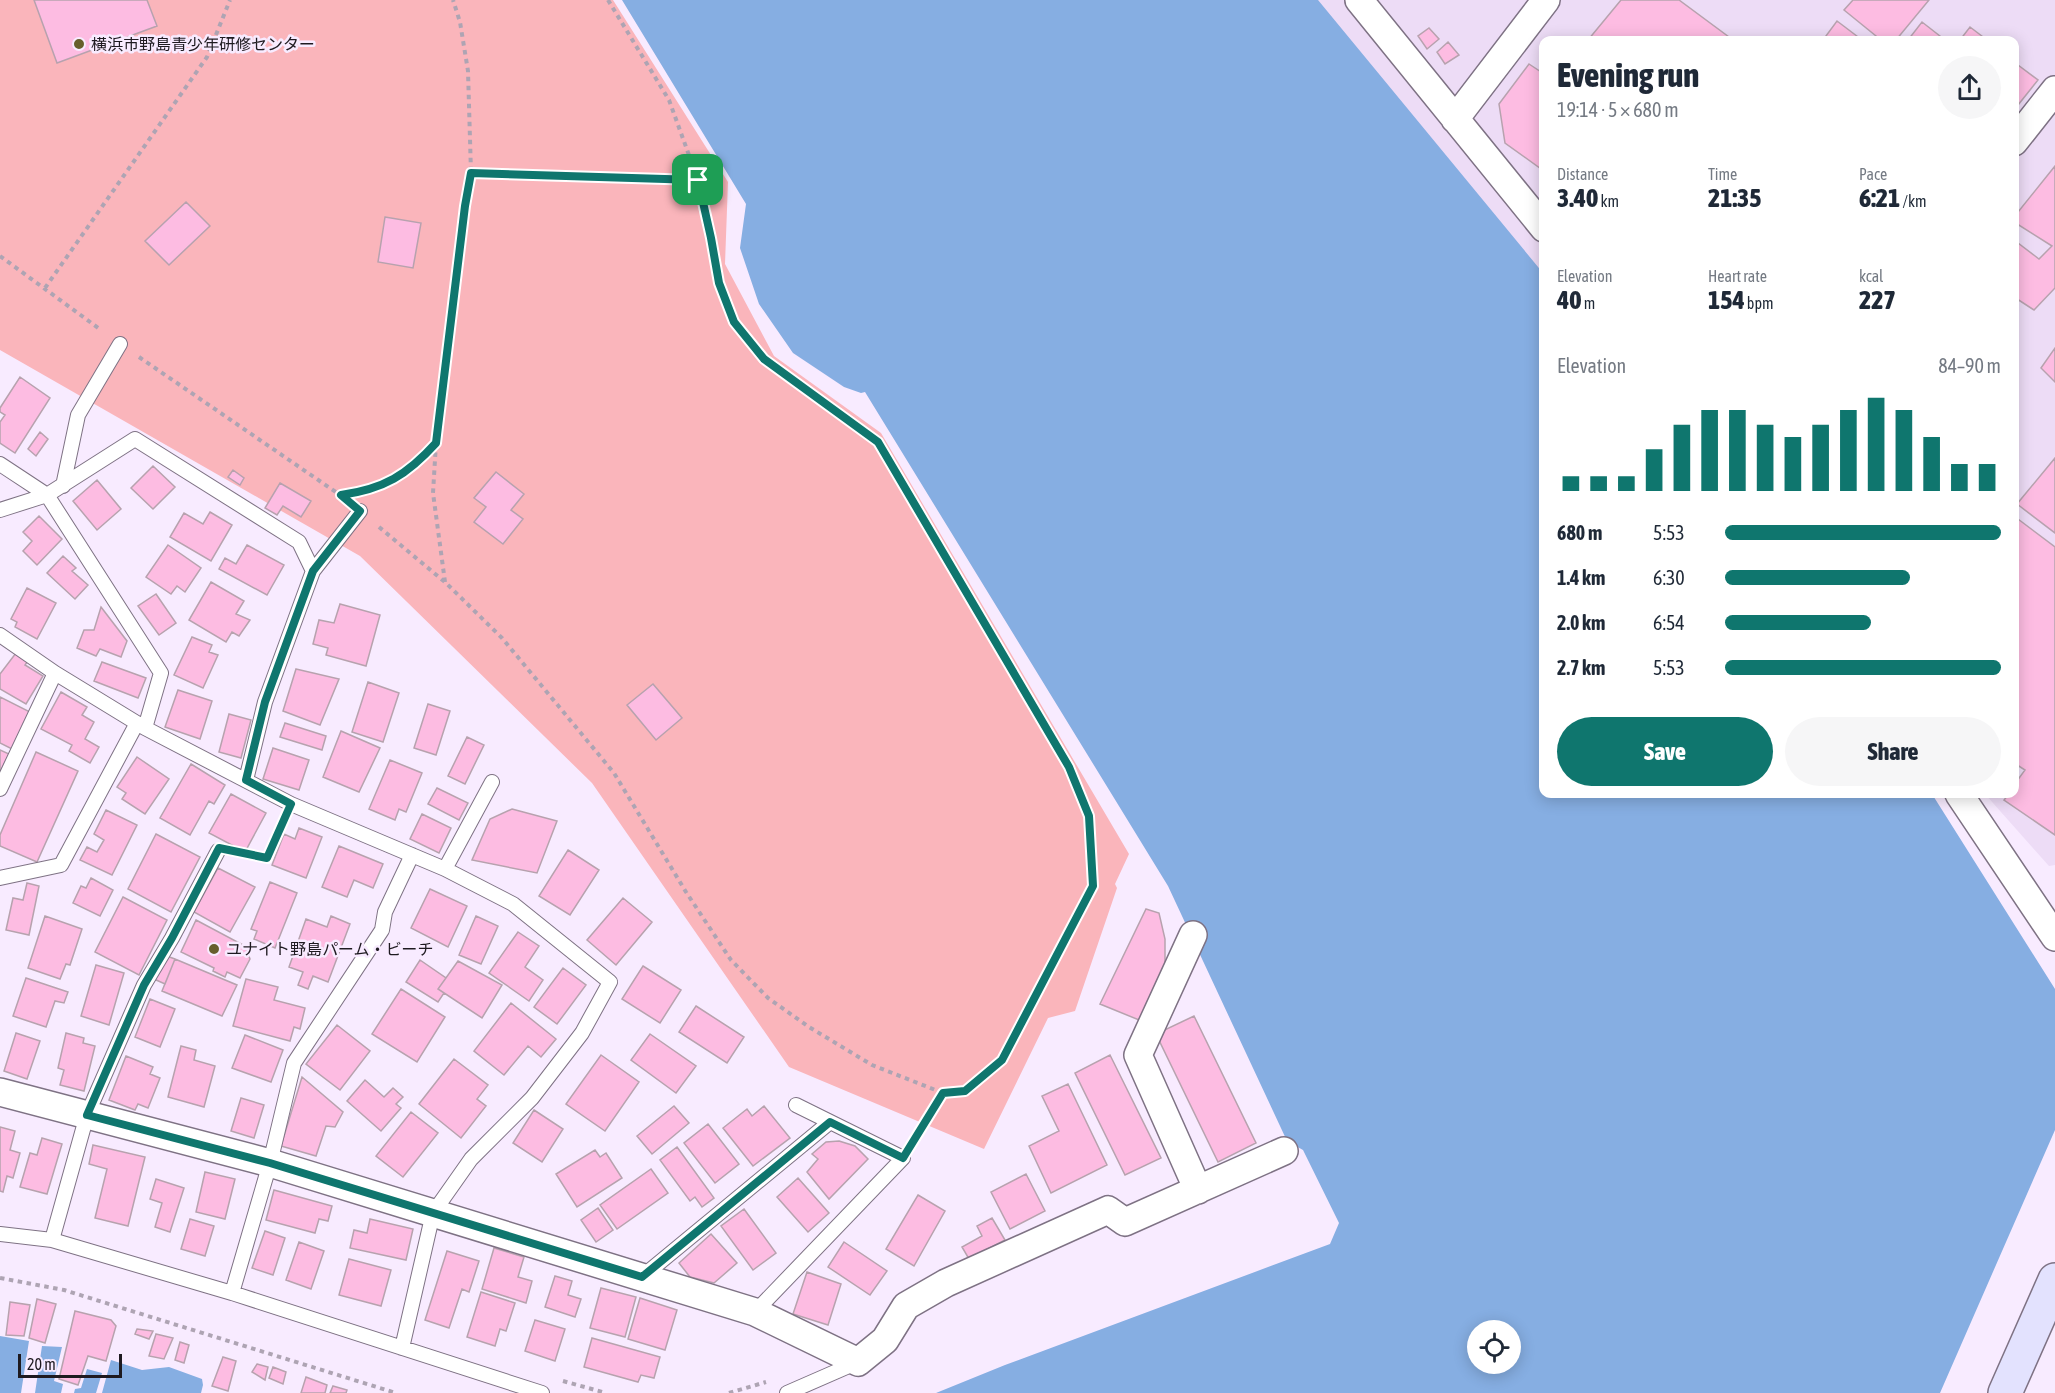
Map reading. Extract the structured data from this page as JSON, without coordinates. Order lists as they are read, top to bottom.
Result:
{
  "places": ["横浜市野島青少年研修センター", "ユナイト野島パーム・ビーチ"],
  "scale_bar": "20 m",
  "page": {
    "heading": ["Evening run", "19:14 · 5 × 680 m"],
    "stats": [
      ["Distance", "3.40 km"],
      ["Time", "21:35"],
      ["Pace", "6:21 /km"],
      ["Elevation", "40 m"],
      ["Heart rate", "154 bpm"],
      ["kcal", "227"]
    ],
    "chart": ["Elevation", "84–90 m"],
    "list": [
      {
        "name": "680 m",
        "note": "5:53"
      },
      {
        "name": "1.4 km",
        "note": "6:30"
      },
      {
        "name": "2.0 km",
        "note": "6:54"
      },
      {
        "name": "2.7 km",
        "note": "5:53"
      }
    ],
    "buttons": ["Save", "Share"],
    "scale": "20 m"
  }
}
